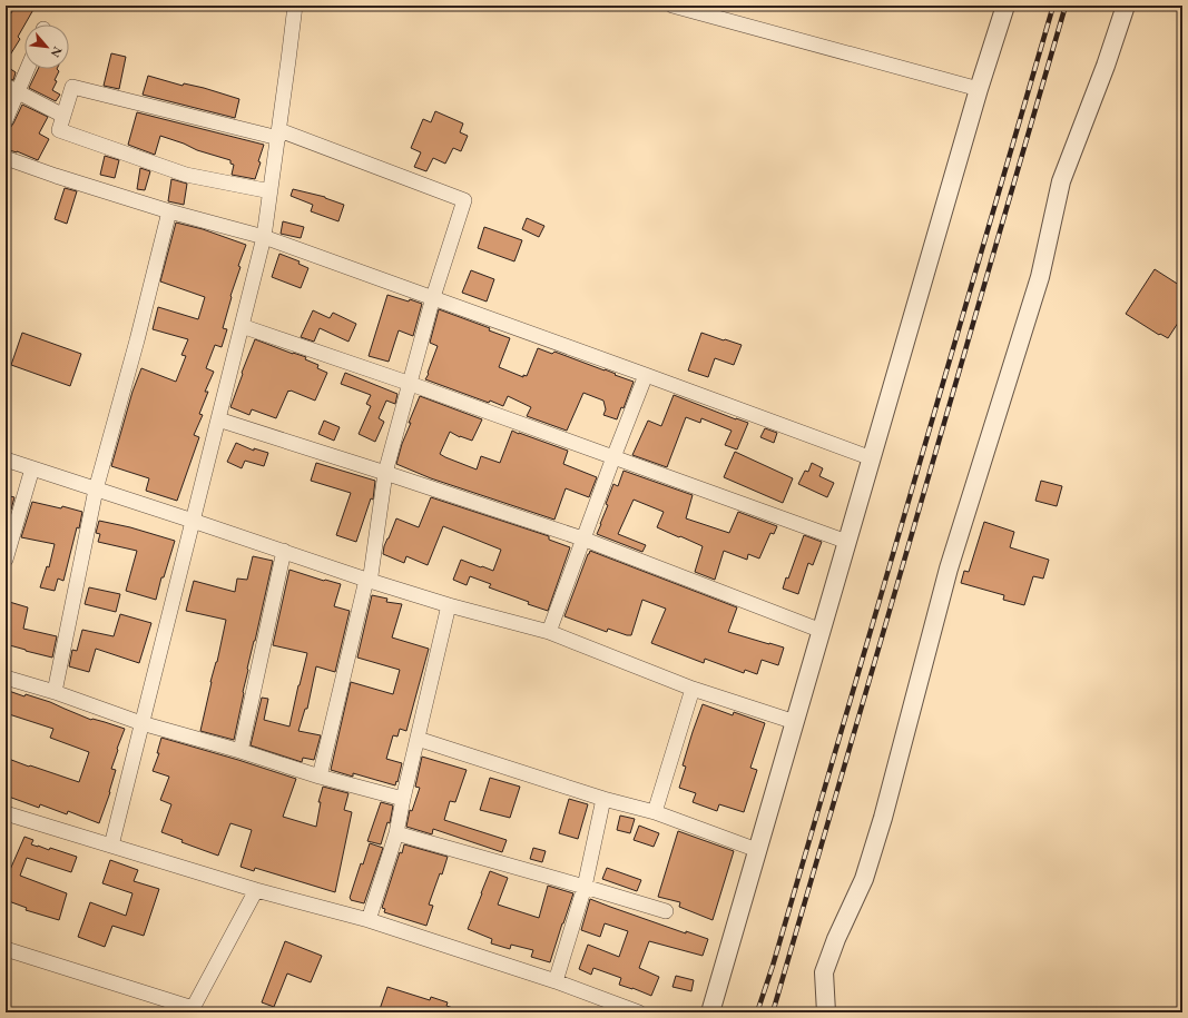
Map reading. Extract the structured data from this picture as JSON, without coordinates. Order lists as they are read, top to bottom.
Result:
{
  "north": "bottom right"
}
